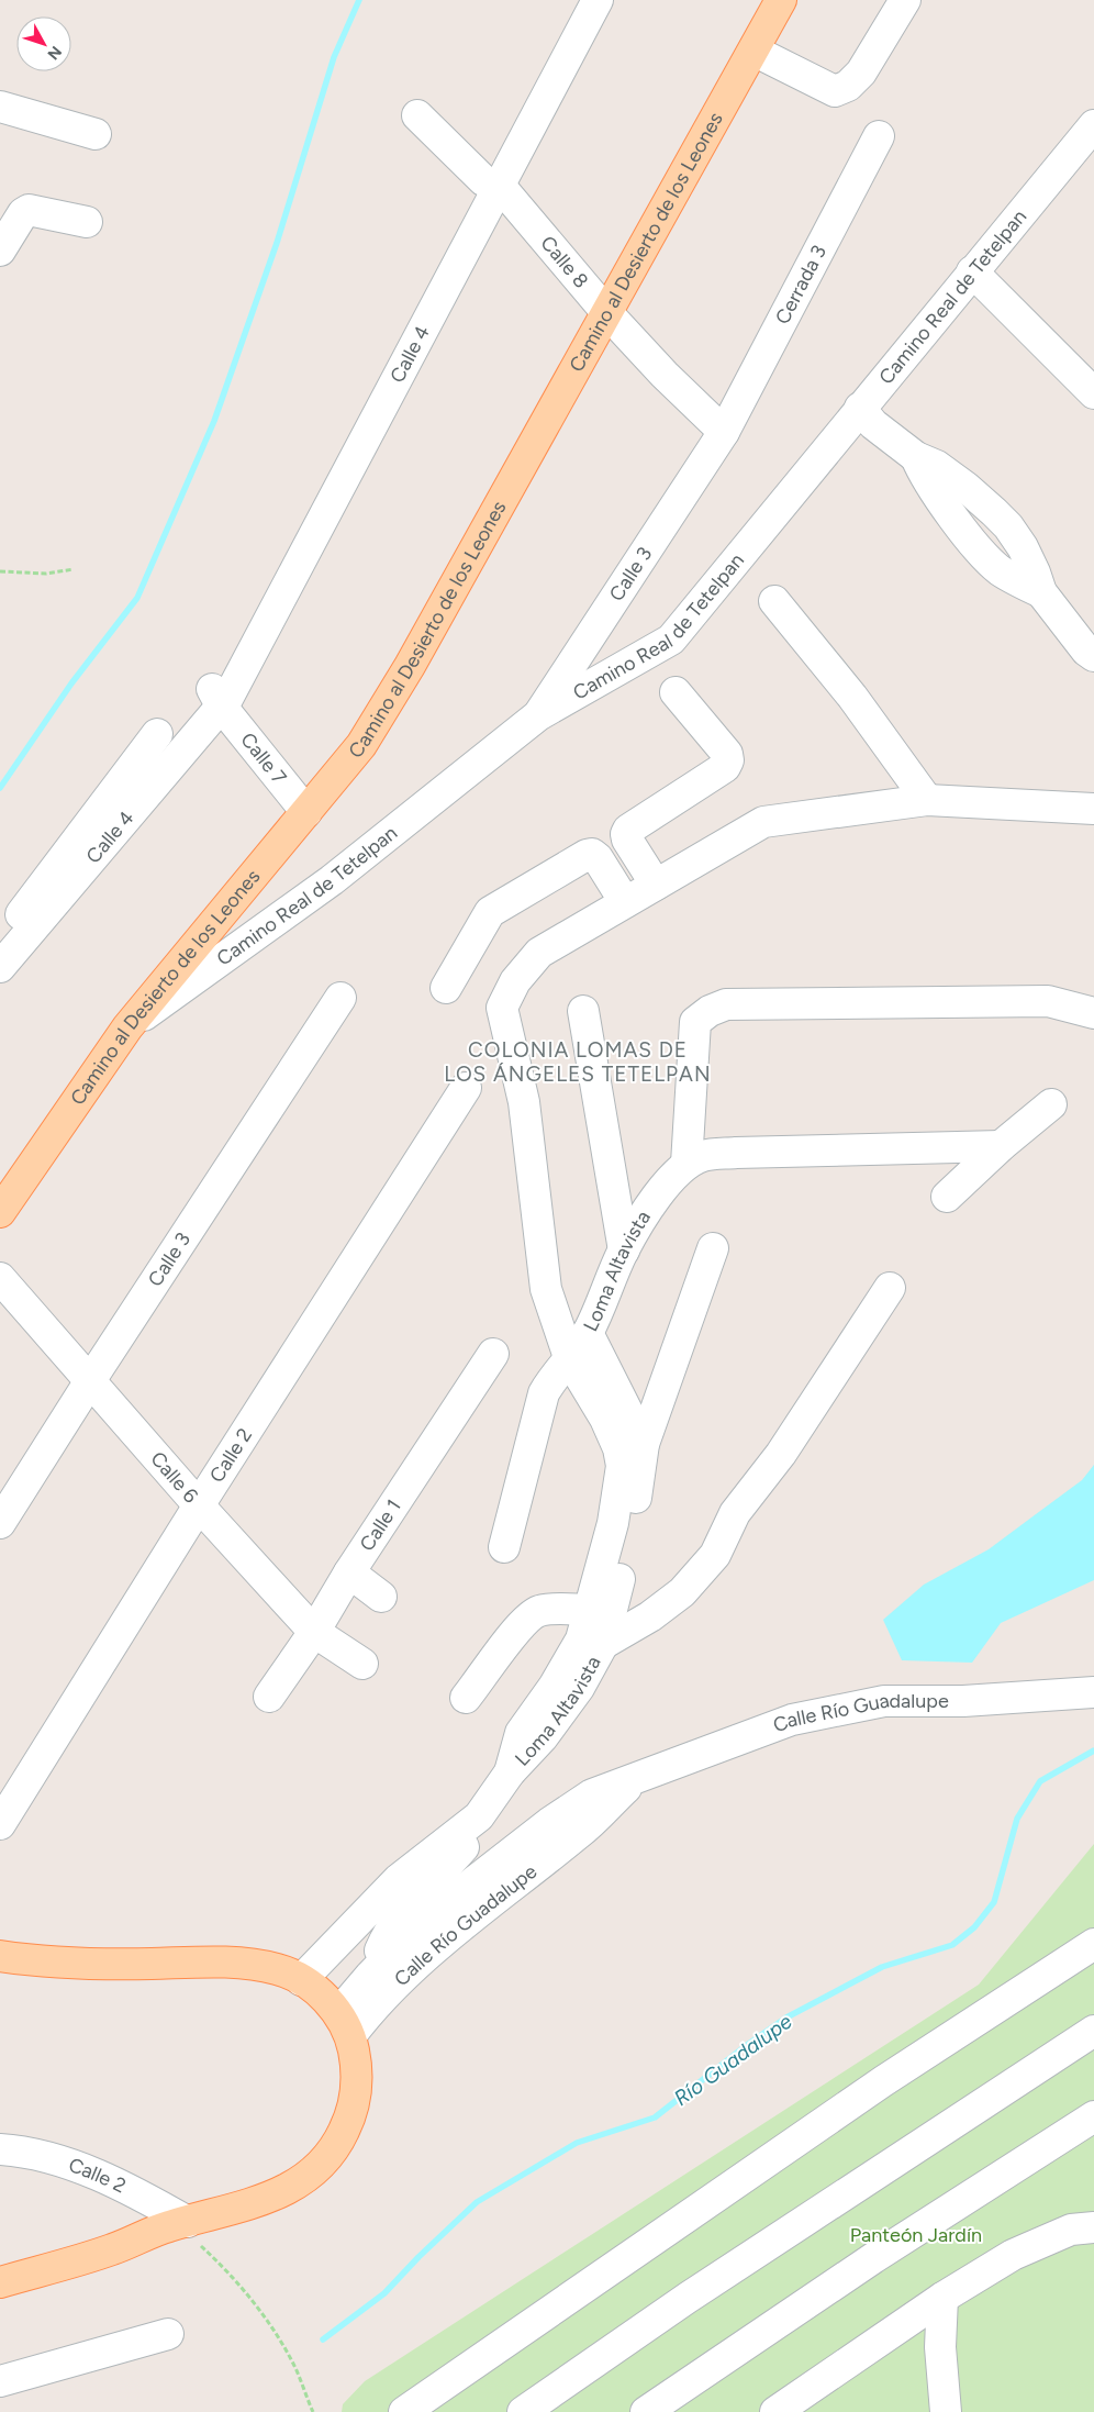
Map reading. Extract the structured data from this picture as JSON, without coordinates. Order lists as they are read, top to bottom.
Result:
{
  "streets": {
    "main road": ["Camino al Desierto de los Leones"],
    "street": [
      "Calle 8",
      "Cerrada 3",
      "Camino Real de Tetelpan",
      "Calle 4",
      "Calle 3",
      "Calle 7",
      "Loma Altavista",
      "Calle 2",
      "Calle 6",
      "Calle 1",
      "Calle Río Guadalupe"
    ]
  },
  "crossings": [
    ["Camino al Desierto de los Leones", "Calle 8"],
    ["Camino al Desierto de los Leones", "Camino Real de Tetelpan"],
    ["Camino al Desierto de los Leones", "Calle 7"],
    ["Calle 8", "Cerrada 3"],
    ["Calle 8", "Calle 4"],
    ["Calle 8", "Calle 3"],
    ["Cerrada 3", "Calle 3"],
    ["Camino Real de Tetelpan", "Calle 3"],
    ["Calle 4", "Calle 7"],
    ["Calle 3", "Calle 6"],
    ["Loma Altavista", "Calle Río Guadalupe"],
    ["Calle 2", "Calle 6"],
    ["Calle 6", "Calle 1"]
  ],
  "districts": ["COLONIA LOMAS DE LOS ÁNGELES TETELPAN"],
  "water": ["Río Guadalupe"],
  "parks": ["Panteón Jardín"],
  "north": "bottom right"
}
